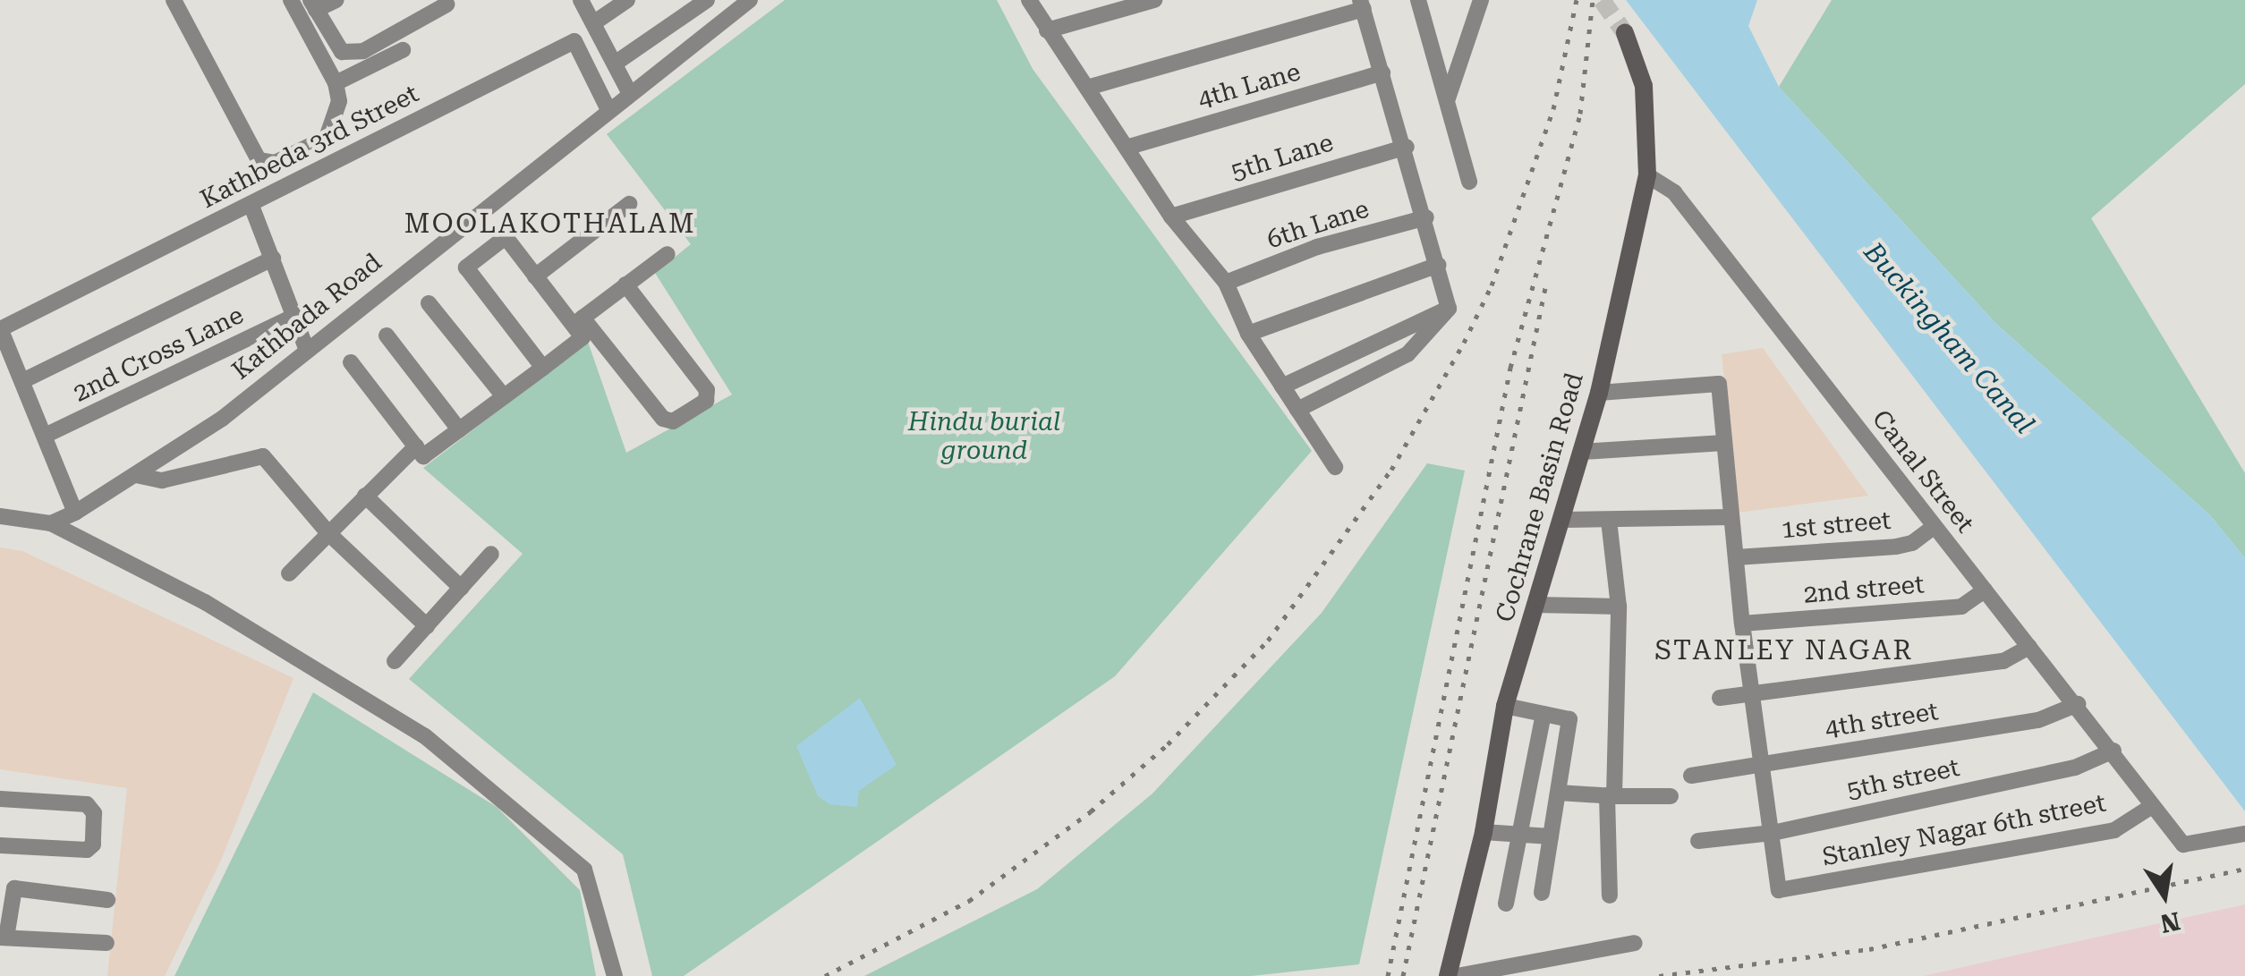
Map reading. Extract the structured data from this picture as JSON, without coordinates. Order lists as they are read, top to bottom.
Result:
{
  "streets": {
    "main road": ["Cochrane Basin Road"],
    "street": [
      "4th Lane",
      "Kathbeda 3rd Street",
      "5th Lane",
      "6th Lane",
      "Kathbada Road",
      "2nd Cross Lane",
      "Canal Street",
      "1st street",
      "2nd street",
      "4th street",
      "5th street",
      "Stanley Nagar 6th street"
    ]
  },
  "crossings": [
    ["Kathbeda 3rd Street", "Kathbada Road"],
    ["Canal Street", "Cochrane Basin Road"],
    ["Canal Street", "1st street"],
    ["Canal Street", "2nd street"],
    ["Canal Street", "4th street"],
    ["Canal Street", "5th street"],
    ["Canal Street", "Stanley Nagar 6th street"],
    ["5th street", "Stanley Nagar 6th street"]
  ],
  "districts": ["MOOLAKOTHALAM", "STANLEY NAGAR"],
  "water": ["Buckingham Canal"],
  "parks": ["Hindu burial ground"],
  "north": "bottom"
}
